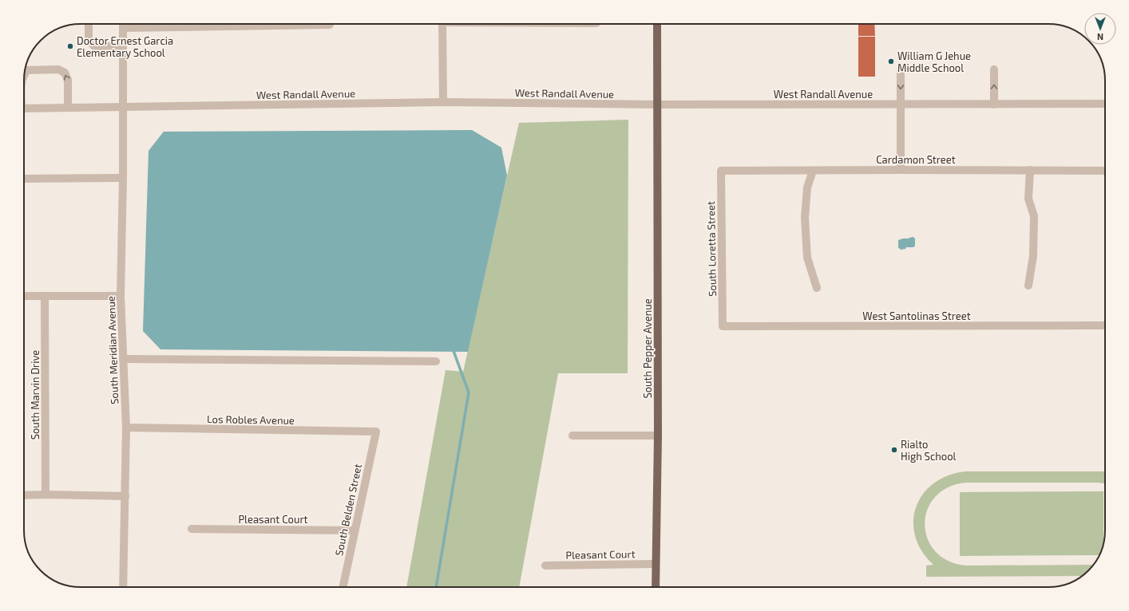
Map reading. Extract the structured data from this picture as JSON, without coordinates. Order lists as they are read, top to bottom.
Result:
{
  "streets": {
    "main road": ["South Pepper Avenue"],
    "street": [
      "West Randall Avenue",
      "Cardamon Street",
      "South Loretta Street",
      "West Santolinas Street",
      "South Meridian Avenue",
      "South Marvin Drive",
      "Los Robles Avenue",
      "South Belden Street",
      "Pleasant Court"
    ]
  },
  "crossings": [
    ["West Randall Avenue", "South Pepper Avenue"],
    ["West Randall Avenue", "South Meridian Avenue"],
    ["Cardamon Street", "South Loretta Street"],
    ["South Loretta Street", "West Santolinas Street"],
    ["South Pepper Avenue", "Pleasant Court"],
    ["South Meridian Avenue", "Los Robles Avenue"],
    ["Los Robles Avenue", "South Belden Street"],
    ["South Belden Street", "Pleasant Court"]
  ],
  "places": ["Doctor Ernest Garcia Elementary School", "William G Jehue Middle School", "Rialto High School"],
  "north": "bottom"
}
